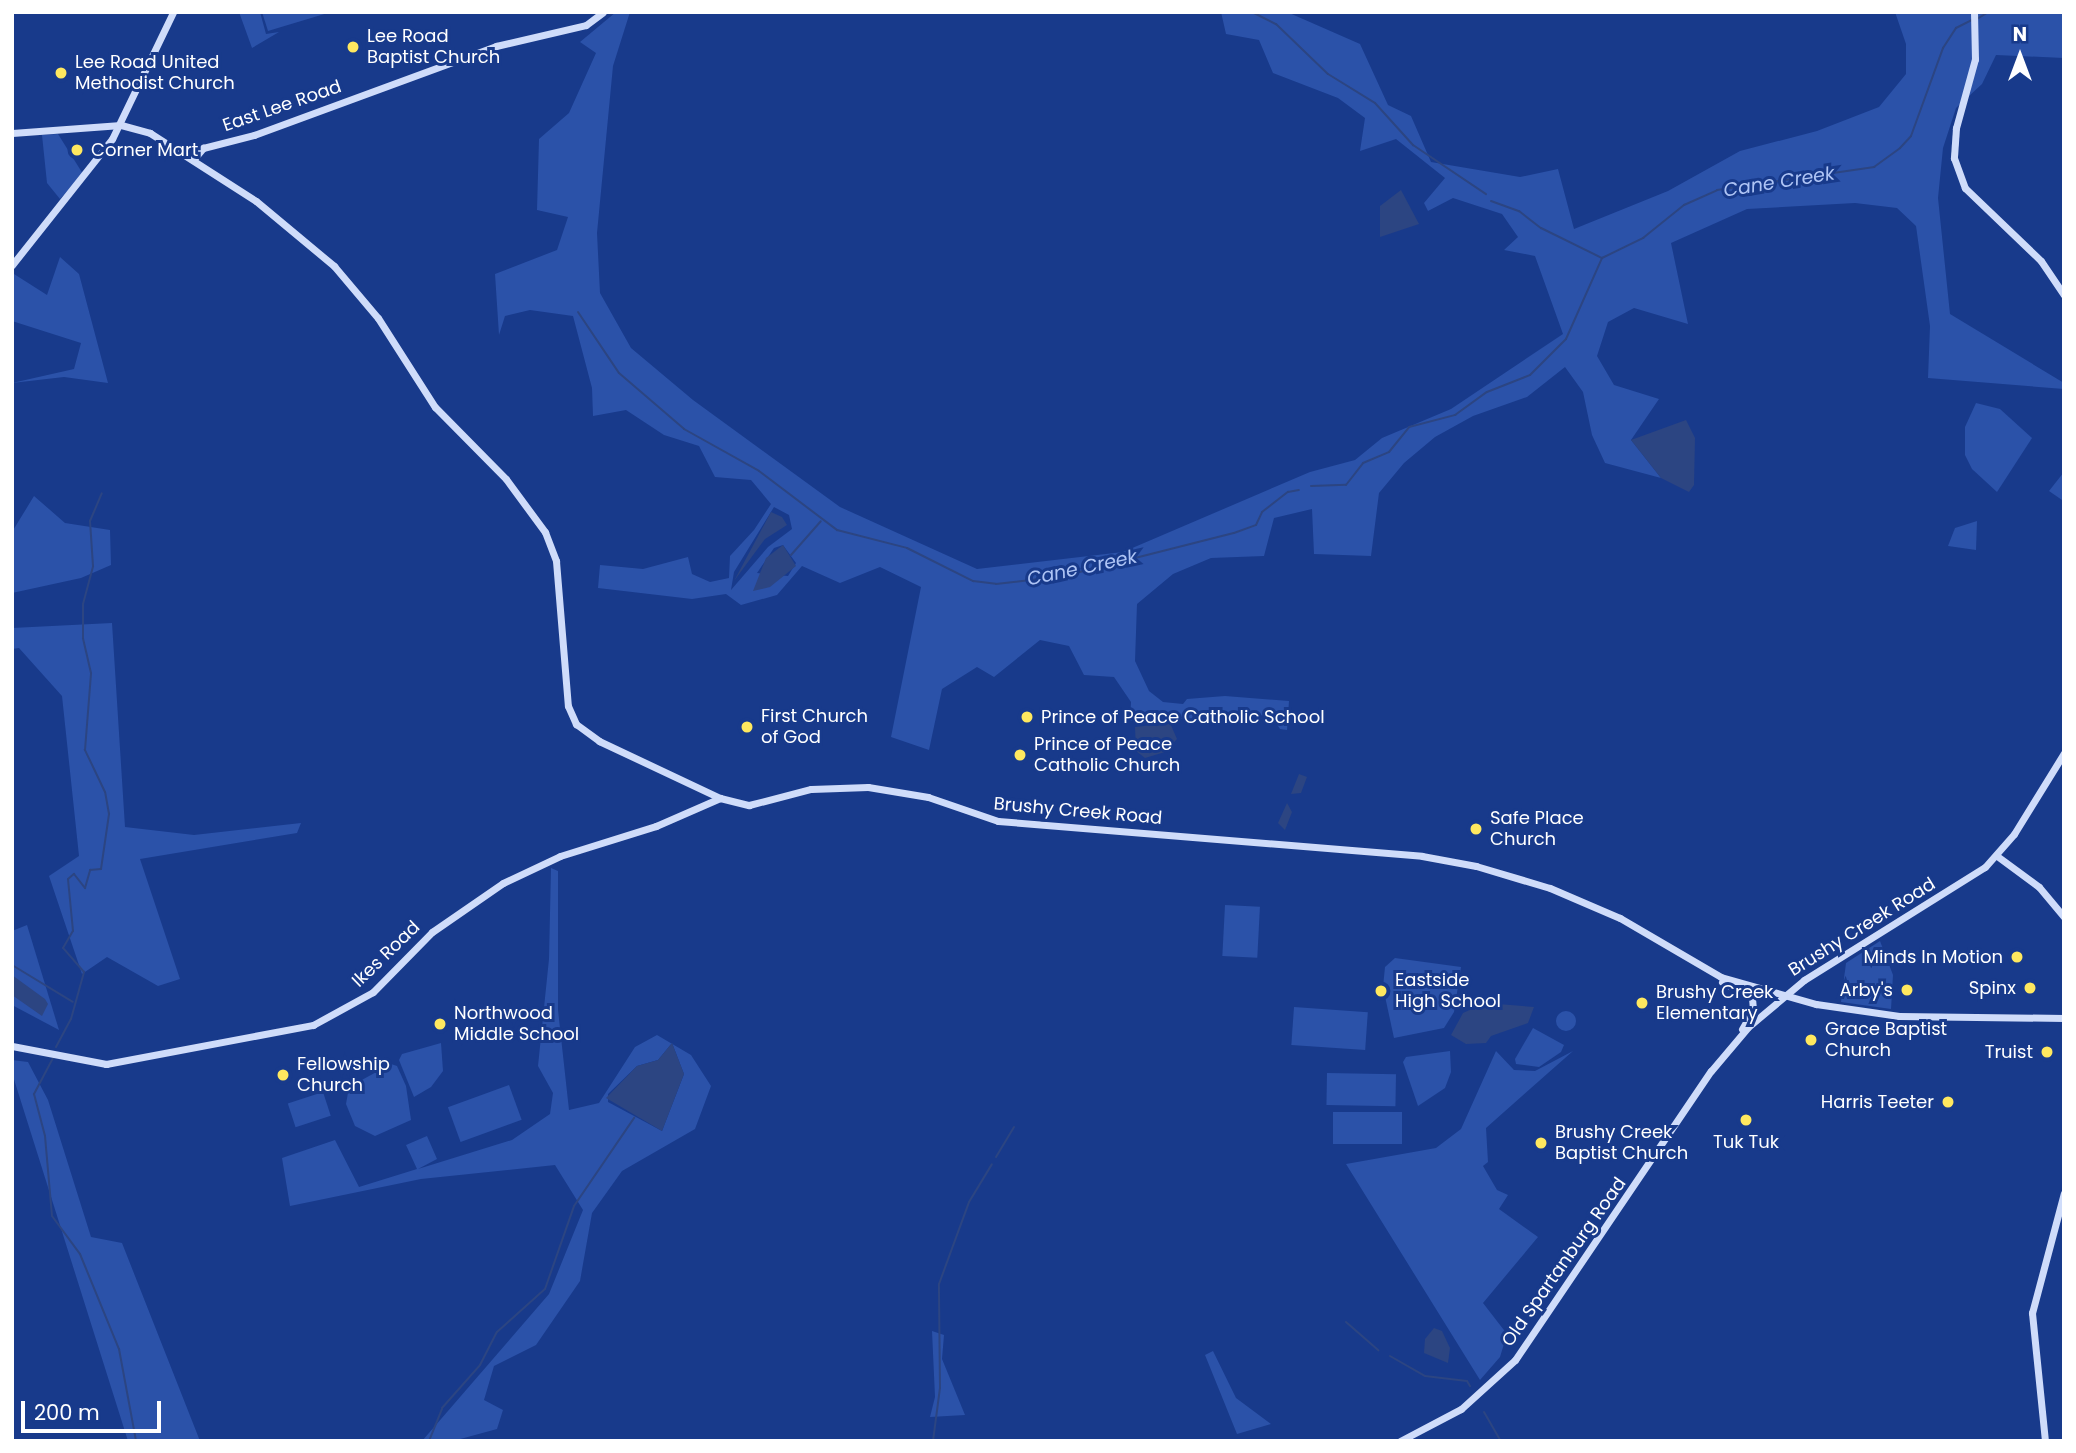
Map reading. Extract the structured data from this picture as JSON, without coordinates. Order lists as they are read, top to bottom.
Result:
{
  "streets": {
    "street": [
      "East Lee Road",
      "Brushy Creek Road",
      "Ikes Road",
      "Old Spartanburg Road"
    ]
  },
  "crossings": [
    ["East Lee Road", "Brushy Creek Road"],
    ["Brushy Creek Road", "Ikes Road"],
    ["Brushy Creek Road", "Old Spartanburg Road"]
  ],
  "water": ["Cane Creek"],
  "places": [
    "Lee Road Baptist Church",
    "Lee Road United Methodist Church",
    "Corner Mart",
    "Prince of Peace Catholic School",
    "First Church of God",
    "Prince of Peace Catholic Church",
    "Safe Place Church",
    "Minds In Motion",
    "Spinx",
    "Arby's",
    "Eastside High School",
    "Brushy Creek Elementary",
    "Northwood Middle School",
    "Grace Baptist Church",
    "Truist",
    "Fellowship Church",
    "Harris Teeter",
    "Tuk Tuk",
    "Brushy Creek Baptist Church"
  ],
  "scale_bar": "200 m",
  "north": "top"
}
